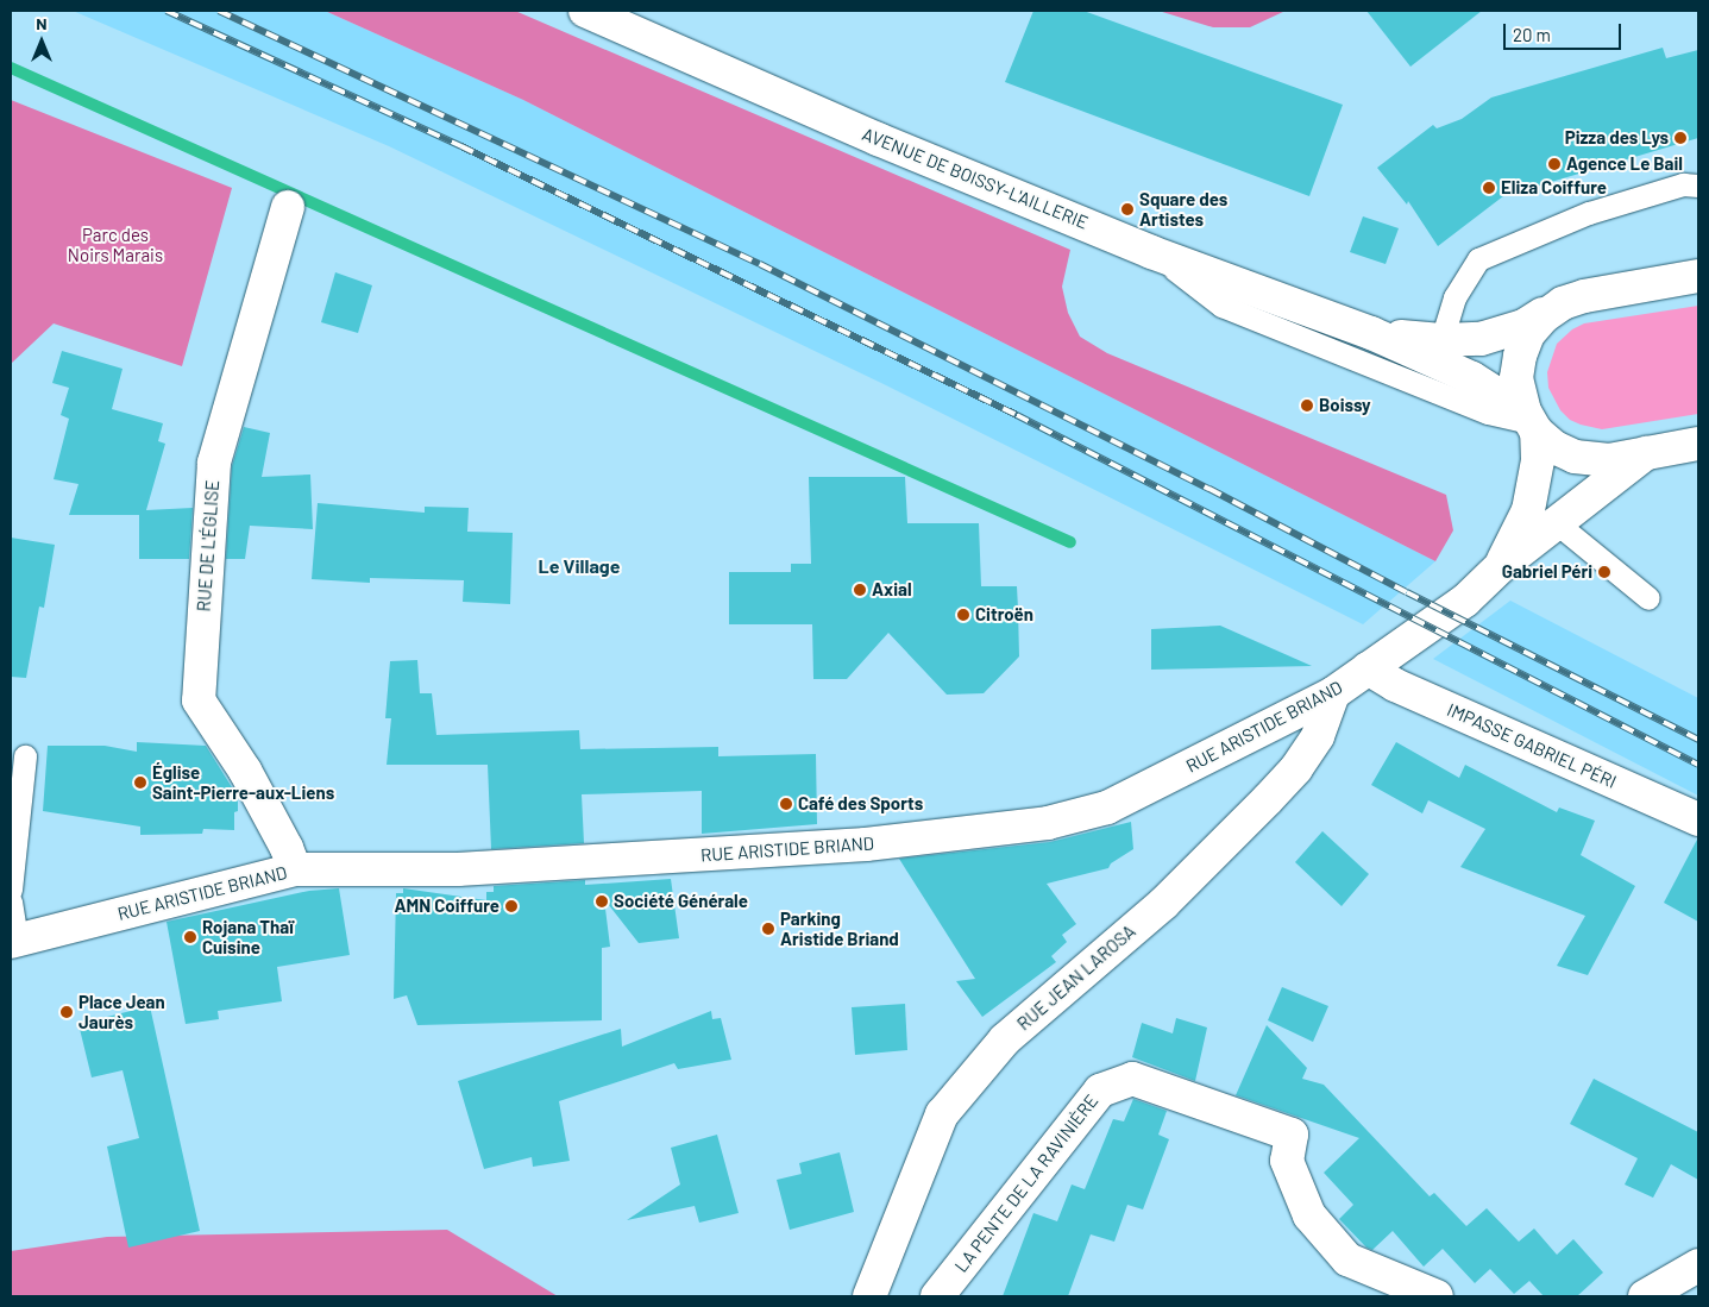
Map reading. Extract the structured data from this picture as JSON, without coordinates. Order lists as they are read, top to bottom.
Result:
{
  "streets": {
    "street": [
      "AVENUE DE BOISSY-L'AILLERIE",
      "RUE DE L'ÉGLISE",
      "RUE ARISTIDE BRIAND",
      "IMPASSE GABRIEL PÉRI",
      "RUE JEAN LAROSA",
      "LA PENTE DE LA RAVINIÈRE"
    ]
  },
  "crossings": [
    ["AVENUE DE BOISSY-L'AILLERIE", "RUE ARISTIDE BRIAND"],
    ["RUE DE L'ÉGLISE", "RUE ARISTIDE BRIAND"],
    ["RUE ARISTIDE BRIAND", "IMPASSE GABRIEL PÉRI"],
    ["RUE ARISTIDE BRIAND", "RUE JEAN LAROSA"]
  ],
  "districts": ["Le Village"],
  "parks": ["Parc des Noirs Marais"],
  "places": [
    "Pizza des Lys",
    "Agence Le Bail",
    "Eliza Coiffure",
    "Square des Artistes",
    "Boissy",
    "Gabriel Péri",
    "Axial",
    "Citroën",
    "Église Saint-Pierre-aux-Liens",
    "Café des Sports",
    "Société Générale",
    "AMN Coiffure",
    "Parking Aristide Briand",
    "Rojana Thaï Cuisine",
    "Place Jean Jaurès"
  ],
  "scale_bar": "20 m",
  "north": "top"
}
